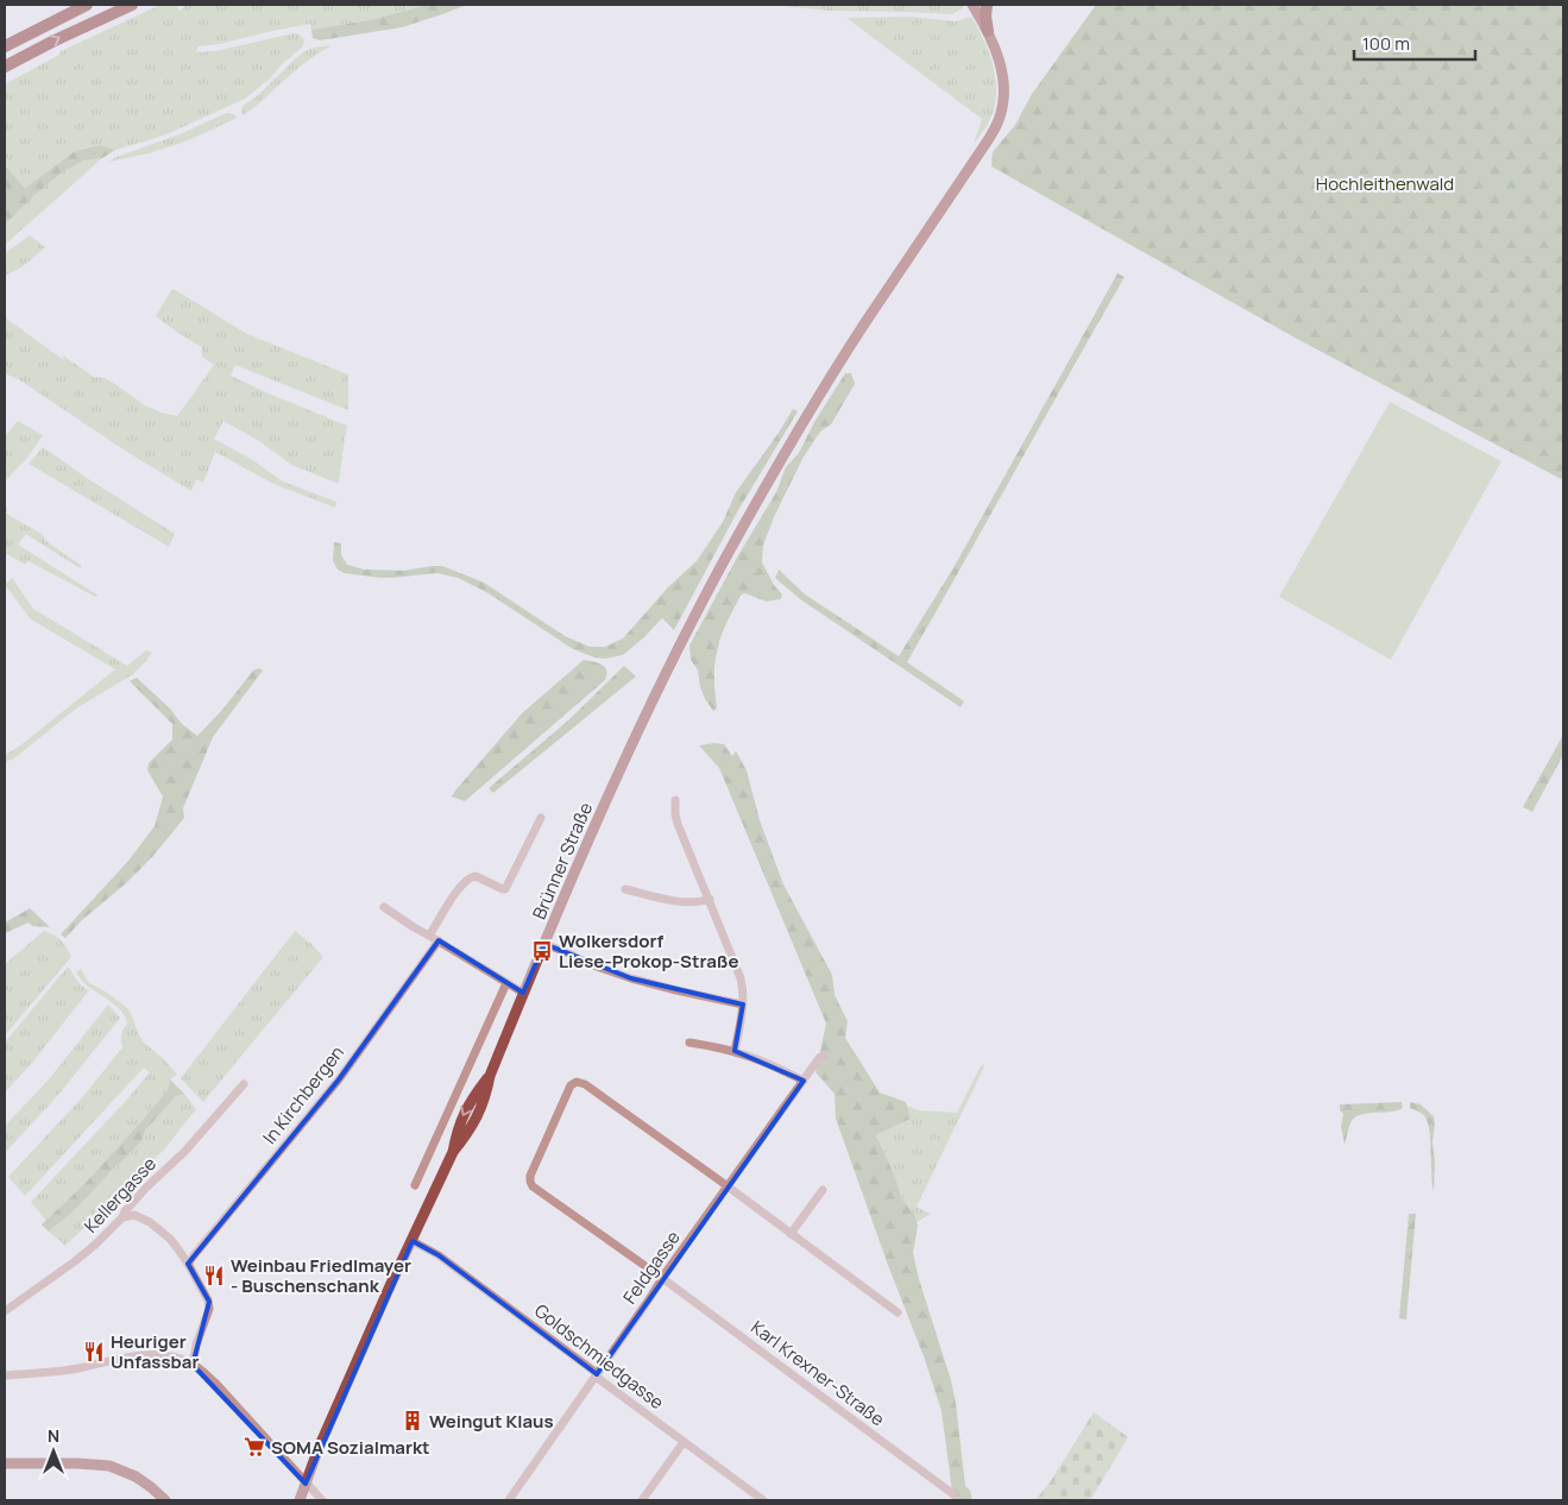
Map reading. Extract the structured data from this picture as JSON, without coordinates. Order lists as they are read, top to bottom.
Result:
{
  "streets": {
    "main road": ["Brünner Straße"],
    "street": [
      "In Kirchbergen",
      "Kellergasse",
      "Feldgasse",
      "Goldschmiedgasse",
      "Karl Krexner-Straße"
    ]
  },
  "crossings": [
    ["Brünner Straße", "Goldschmiedgasse"],
    ["Feldgasse", "Goldschmiedgasse"],
    ["Feldgasse", "Karl Krexner-Straße"]
  ],
  "parks": ["Hochleithenwald"],
  "places": {
    "bus stop": ["Wolkersdorf Liese-Prokop-Straße"],
    "restaurant": ["Weinbau Friedlmayer - Buschenschank", "Heuriger Unfassbar"],
    "building": ["Weingut Klaus"],
    "supermarket": ["SOMA Sozialmarkt"]
  },
  "scale_bar": "100 m",
  "north": "top"
}
